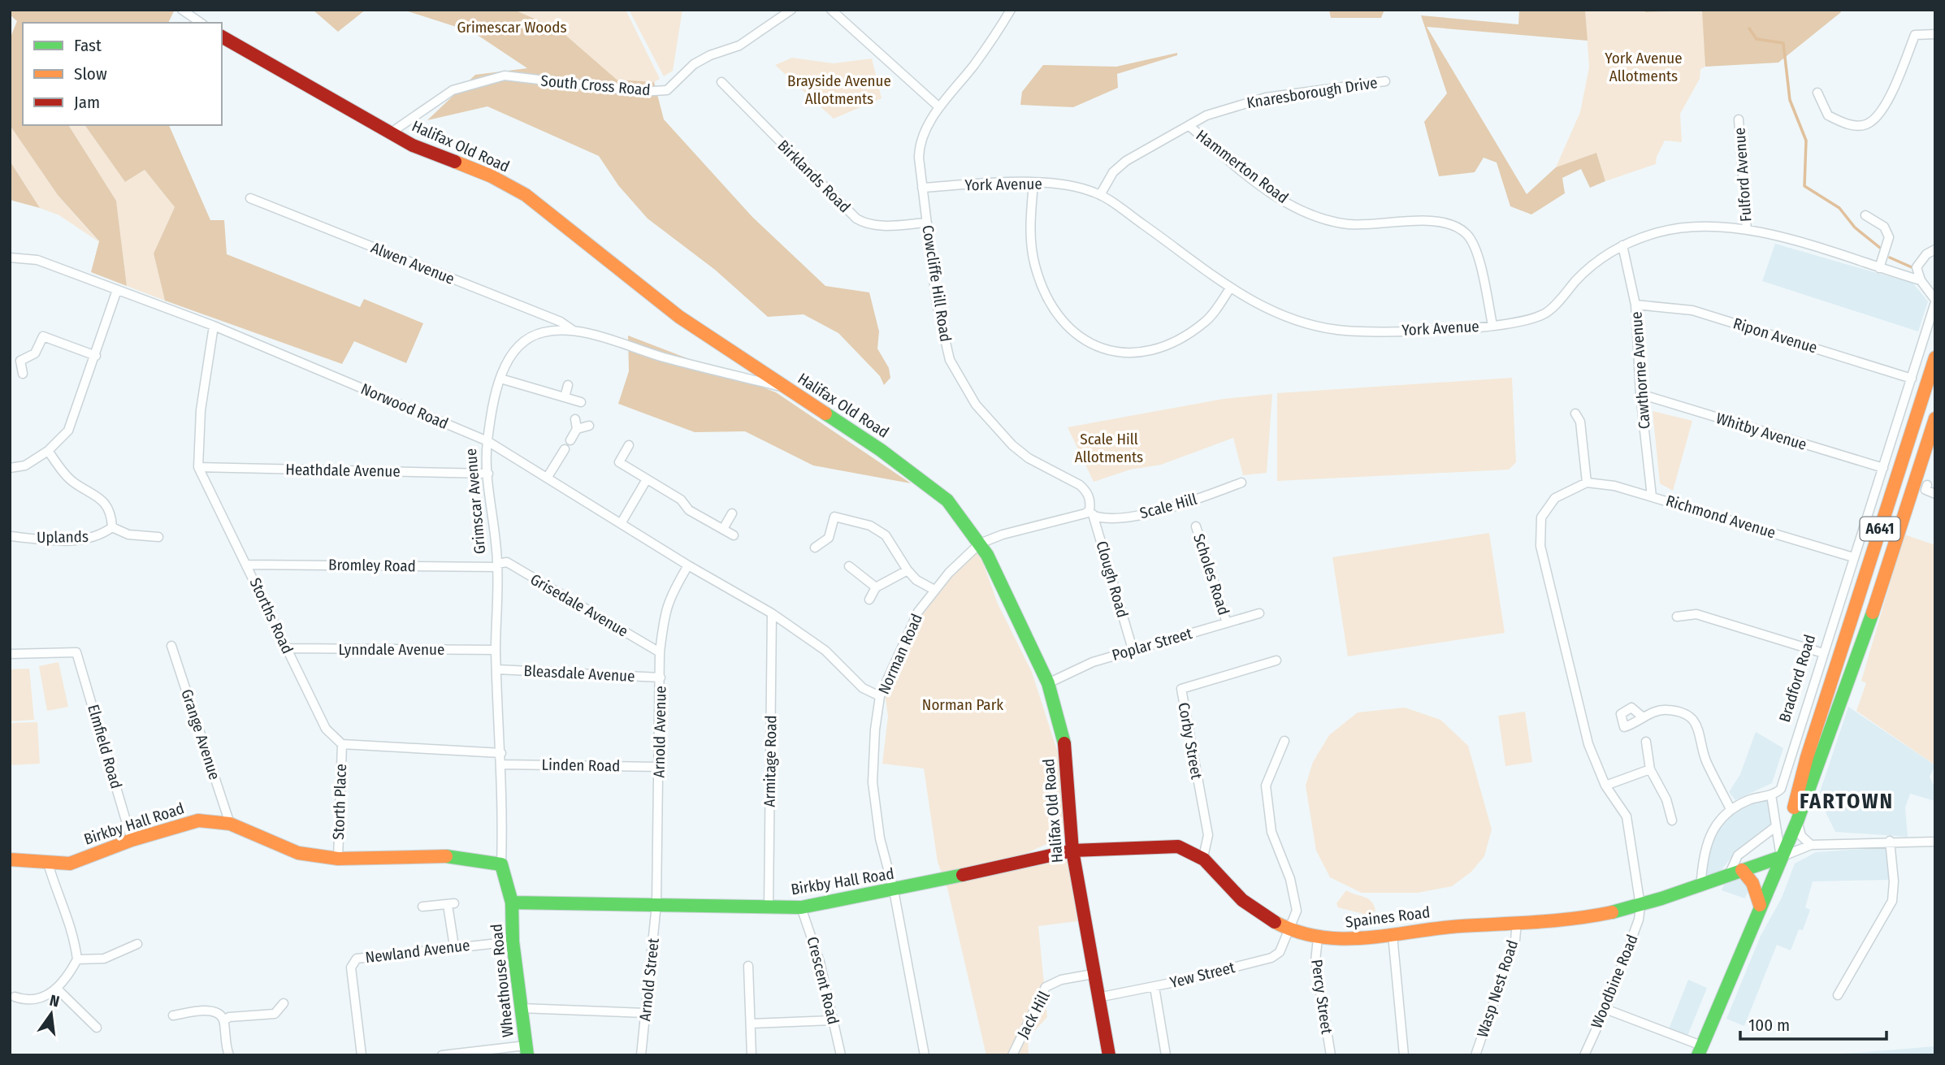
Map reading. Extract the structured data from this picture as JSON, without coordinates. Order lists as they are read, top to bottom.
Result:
{
  "streets": {
    "street": [
      "South Cross Road",
      "Knaresborough Drive",
      "Halifax Old Road",
      "Hammerton Road",
      "Fulford Avenue",
      "Birklands Road",
      "York Avenue",
      "Alwen Avenue",
      "Cowcliffe Hill Road",
      "Ripon Avenue",
      "Cawthorne Avenue",
      "Norwood Road",
      "Whitby Avenue",
      "Heathdale Avenue",
      "Grimscar Avenue",
      "Scale Hill",
      "Richmond Avenue",
      "A641",
      "Uplands",
      "Bromley Road",
      "Scholes Road",
      "Clough Road",
      "Grisedale Avenue",
      "Storths Road",
      "Poplar Street",
      "Lynndale Avenue",
      "Norman Road",
      "Bleasdale Avenue",
      "Bradford Road",
      "Arnold Avenue",
      "Grange Avenue",
      "Corby Street",
      "Elmfield Road",
      "Armitage Road",
      "Linden Road",
      "Storth Place",
      "Birkby Hall Road",
      "Spaines Road",
      "Newland Avenue",
      "Yew Street",
      "Arnold Street",
      "Wheathouse Road",
      "Crescent Road",
      "Woodbine Road",
      "Wasp Nest Road",
      "Percy Street",
      "Jack Hill"
    ]
  },
  "crossings": [
    ["South Cross Road", "Halifax Old Road"],
    ["Knaresborough Drive", "Hammerton Road"],
    ["Knaresborough Drive", "York Avenue"],
    ["Halifax Old Road", "Grimscar Avenue"],
    ["Halifax Old Road", "Poplar Street"],
    ["Halifax Old Road", "Norman Road"],
    ["Halifax Old Road", "Birkby Hall Road"],
    ["Halifax Old Road", "Spaines Road"],
    ["Halifax Old Road", "Yew Street"],
    ["Halifax Old Road", "Jack Hill"],
    ["Hammerton Road", "York Avenue"],
    ["Fulford Avenue", "York Avenue"],
    ["Birklands Road", "Cowcliffe Hill Road"],
    ["York Avenue", "Cowcliffe Hill Road"],
    ["York Avenue", "Cawthorne Avenue"],
    ["York Avenue", "Bradford Road"],
    ["Alwen Avenue", "Grimscar Avenue"],
    ["Cowcliffe Hill Road", "Scale Hill"],
    ["Cowcliffe Hill Road", "Clough Road"],
    ["Ripon Avenue", "Cawthorne Avenue"],
    ["Ripon Avenue", "Bradford Road"],
    ["Cawthorne Avenue", "Whitby Avenue"],
    ["Cawthorne Avenue", "Richmond Avenue"],
    ["Norwood Road", "Grimscar Avenue"],
    ["Norwood Road", "Storths Road"],
    ["Norwood Road", "Norman Road"],
    ["Norwood Road", "Arnold Avenue"],
    ["Norwood Road", "Armitage Road"],
    ["Whitby Avenue", "Bradford Road"],
    ["Heathdale Avenue", "Grimscar Avenue"],
    ["Heathdale Avenue", "Storths Road"],
    ["Grimscar Avenue", "Bromley Road"],
    ["Grimscar Avenue", "Grisedale Avenue"],
    ["Grimscar Avenue", "Lynndale Avenue"],
    ["Grimscar Avenue", "Bleasdale Avenue"],
    ["Grimscar Avenue", "Linden Road"],
    ["Grimscar Avenue", "Birkby Hall Road"],
    ["Grimscar Avenue", "Wheathouse Road"],
    ["Scale Hill", "Clough Road"],
    ["Richmond Avenue", "Bradford Road"],
    ["A641", "Spaines Road"],
    ["Bromley Road", "Grisedale Avenue"],
    ["Bromley Road", "Storths Road"],
    ["Scholes Road", "Poplar Street"],
    ["Clough Road", "Poplar Street"],
    ["Grisedale Avenue", "Arnold Avenue"],
    ["Storths Road", "Lynndale Avenue"],
    ["Storths Road", "Storth Place"],
    ["Norman Road", "Birkby Hall Road"],
    ["Bleasdale Avenue", "Arnold Avenue"],
    ["Arnold Avenue", "Linden Road"],
    ["Arnold Avenue", "Birkby Hall Road"],
    ["Arnold Avenue", "Arnold Street"],
    ["Grange Avenue", "Birkby Hall Road"],
    ["Corby Street", "Spaines Road"],
    ["Elmfield Road", "Birkby Hall Road"],
    ["Armitage Road", "Birkby Hall Road"],
    ["Storth Place", "Birkby Hall Road"],
    ["Birkby Hall Road", "Spaines Road"],
    ["Birkby Hall Road", "Arnold Street"],
    ["Birkby Hall Road", "Wheathouse Road"],
    ["Birkby Hall Road", "Crescent Road"],
    ["Spaines Road", "Yew Street"],
    ["Spaines Road", "Woodbine Road"],
    ["Spaines Road", "Wasp Nest Road"],
    ["Spaines Road", "Percy Street"],
    ["Newland Avenue", "Wheathouse Road"]
  ],
  "districts": ["FARTOWN"],
  "parks": [
    "Grimescar Woods",
    "York Avenue Allotments",
    "Brayside Avenue Allotments",
    "Scale Hill Allotments",
    "Norman Park"
  ],
  "legend": ["Fast", "Slow", "Jam"],
  "scale_bar": "100 m",
  "north": "top"
}
